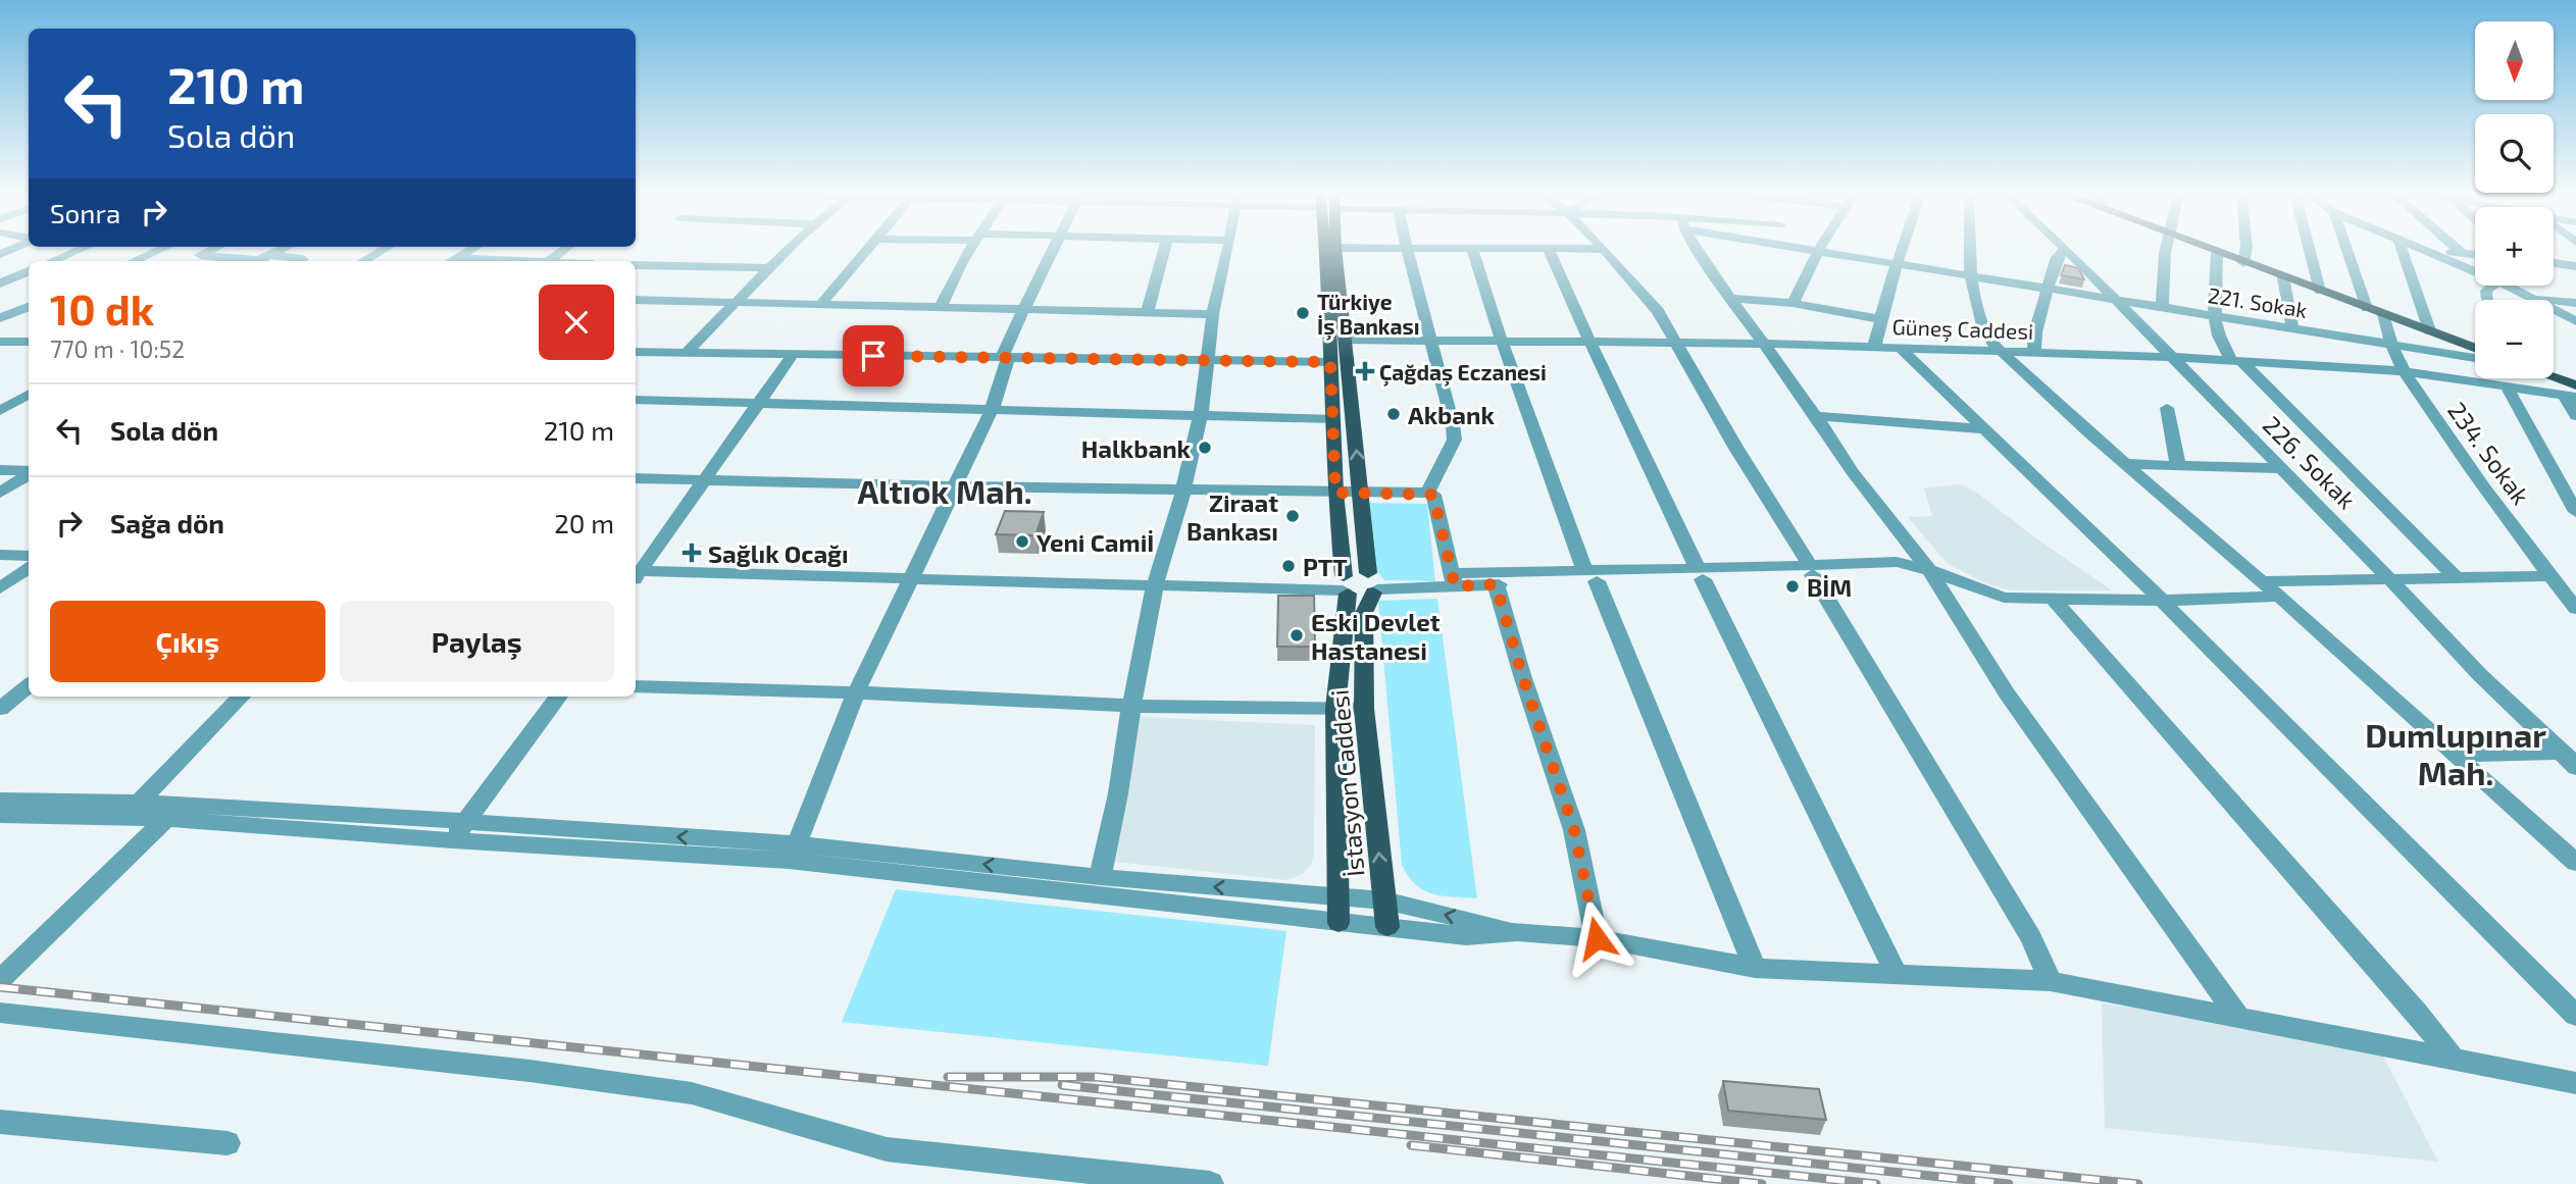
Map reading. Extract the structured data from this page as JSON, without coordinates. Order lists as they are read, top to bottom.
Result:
{
  "streets": {
    "main road": ["İstasyon Caddesi"],
    "street": [
      "221. Sokak",
      "Güneş Caddesi",
      "234. Sokak",
      "226. Sokak"
    ]
  },
  "crossings": [
    ["221. Sokak", "234. Sokak"],
    ["221. Sokak", "226. Sokak"],
    ["Güneş Caddesi", "234. Sokak"],
    ["Güneş Caddesi", "226. Sokak"],
    ["Güneş Caddesi", "İstasyon Caddesi"]
  ],
  "districts": ["Altıok Mah.", "Dumlupınar Mah."],
  "places": {
    "other": [
      "Türkiye İş Bankası",
      "Akbank",
      "Halkbank",
      "Ziraat Bankası",
      "Yeni Camiİ",
      "PTT",
      "BİM",
      "Eski Devlet Hastanesi"
    ],
    "health": ["Çağdaş Eczanesi", "Sağlık Ocağı"]
  },
  "north": "bottom",
  "page": {
    "map_buttons": ["+", "−"],
    "turn": ["210 m", "Sola dön"],
    "then": "Sonra",
    "heading": ["10 dk", "770 m · 10:52"],
    "list": [
      {
        "name": "Sola dön",
        "value": "210 m"
      },
      {
        "name": "Sağa dön",
        "value": "20 m"
      }
    ],
    "buttons": ["Çıkış", "Paylaş"]
  }
}
